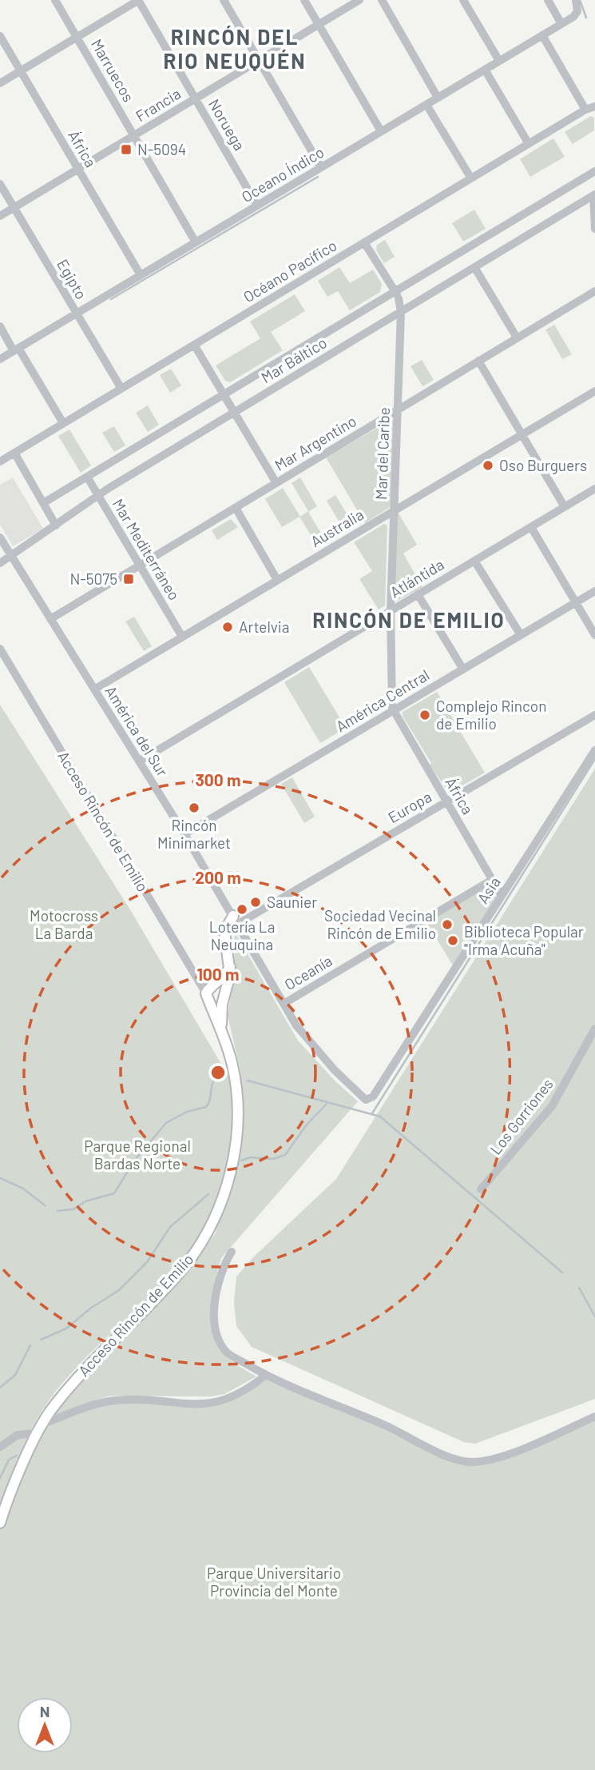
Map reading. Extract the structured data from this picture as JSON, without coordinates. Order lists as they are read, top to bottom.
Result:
{
  "streets": {
    "main road": ["Acceso Rincón de Emilio"],
    "street": [
      "Marruecos",
      "Francia",
      "Noruega",
      "África",
      "Oceano Índico",
      "Océano Pacífico",
      "Egipto",
      "Mar Báltico",
      "Mar Argentino",
      "Mar del Caribe",
      "Australia",
      "Mar Mediterráneo",
      "Atlántida",
      "América Central",
      "América del Sur",
      "Europa",
      "Asia",
      "Oceanía",
      "Los Gorriones"
    ]
  },
  "crossings": [
    ["Marruecos", "Francia"],
    ["Marruecos", "Oceano Índico"],
    ["Francia", "Noruega"],
    ["Francia", "África"],
    ["Francia", "Egipto"],
    ["Noruega", "Oceano Índico"],
    ["África", "Oceano Índico"],
    ["África", "Mar del Caribe"],
    ["África", "América Central"],
    ["África", "Europa"],
    ["África", "Asia"],
    ["África", "Oceanía"],
    ["Oceano Índico", "Egipto"],
    ["Océano Pacífico", "Egipto"],
    ["Océano Pacífico", "Mar del Caribe"],
    ["Mar Báltico", "Mar del Caribe"],
    ["Mar Báltico", "Mar Mediterráneo"],
    ["Mar Báltico", "América del Sur"],
    ["Mar Argentino", "Mar del Caribe"],
    ["Mar Argentino", "Mar Mediterráneo"],
    ["Mar Argentino", "América del Sur"],
    ["Mar del Caribe", "Australia"],
    ["Mar del Caribe", "Atlántida"],
    ["Mar del Caribe", "América Central"],
    ["Australia", "Mar Mediterráneo"],
    ["Australia", "América del Sur"],
    ["Atlántida", "América del Sur"],
    ["América Central", "América del Sur"],
    ["América del Sur", "Europa"],
    ["América del Sur", "Acceso Rincón de Emilio"],
    ["América del Sur", "Asia"],
    ["América del Sur", "Oceanía"],
    ["Europa", "Acceso Rincón de Emilio"]
  ],
  "districts": ["RINCÓN DEL RIO NEUQUÉN", "RINCÓN DE EMILIO"],
  "parks": ["Motocross La Barda", "Parque Regional Bardas Norte", "Parque Universitario Provincia del Monte"],
  "places": {
    "transit": ["N-5094", "N-5075"],
    "other": [
      "Oso Burguers",
      "Artelvia",
      "Complejo Rincon de Emilio",
      "Rincón Minimarket",
      "Saunier",
      "Lotería La Neuquina",
      "Sociedad Vecinal Rincón de Emilio",
      "Biblioteca Popular \"Irma Acuña\""
    ]
  },
  "north": "top",
  "rings": ["300 m", "200 m", "100 m"]
}
